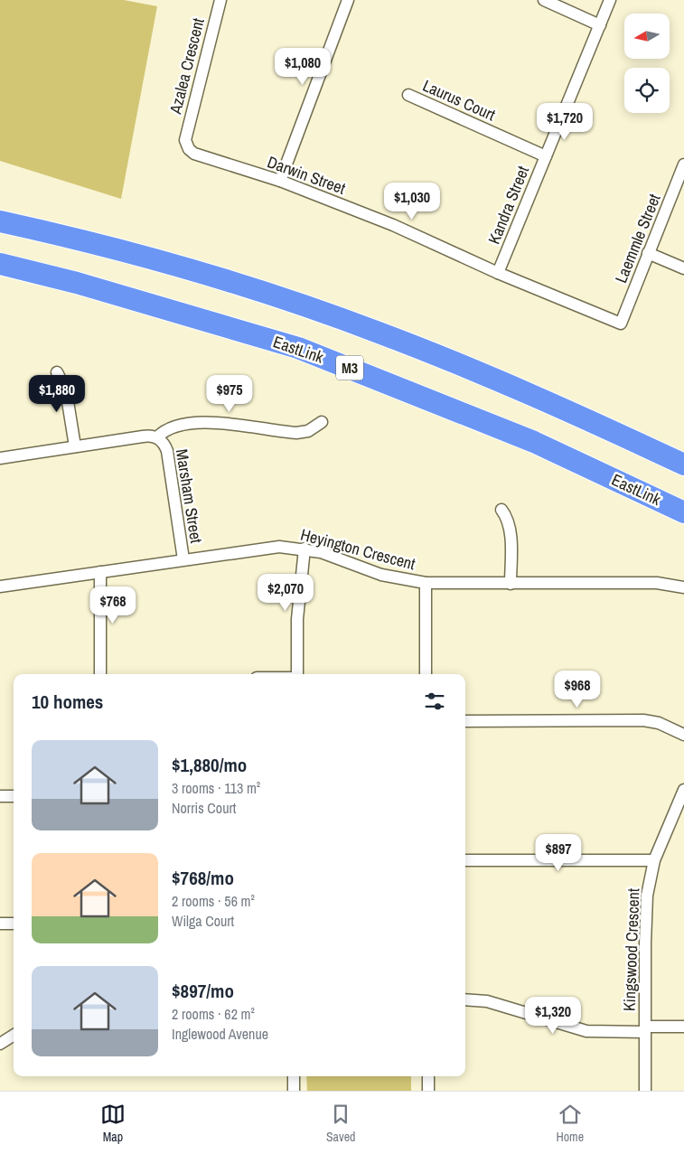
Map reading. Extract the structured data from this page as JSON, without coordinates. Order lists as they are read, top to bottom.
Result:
{
  "streets": {
    "highway": ["EastLink", "M3"],
    "street": [
      "Azalea Crescent",
      "Laurus Court",
      "Darwin Street",
      "Kandra Street",
      "Laemmle Street",
      "Marsham Street",
      "Heyington Crescent",
      "Kingswood Crescent"
    ]
  },
  "crossings": [
    ["Azalea Crescent", "Darwin Street"],
    ["Laurus Court", "Kandra Street"],
    ["Darwin Street", "Kandra Street"],
    ["Darwin Street", "Laemmle Street"],
    ["Marsham Street", "Heyington Crescent"]
  ],
  "north": "left",
  "page": {
    "price": [
      "$1,080",
      "$1,720",
      "$1,030",
      "$1,880",
      "$975",
      "$2,070",
      "$768",
      "$968",
      "$897",
      "$1,320"
    ],
    "heading": "10 homes",
    "list": [
      {
        "name": "$1,880/mo",
        "note": "3 rooms · 113 m² · Norris Court"
      },
      {
        "name": "$768/mo",
        "note": "2 rooms · 56 m² · Wilga Court"
      },
      {
        "name": "$897/mo",
        "note": "2 rooms · 62 m² · Inglewood Avenue"
      }
    ],
    "tabs": ["Map", "Saved", "Home"]
  }
}
